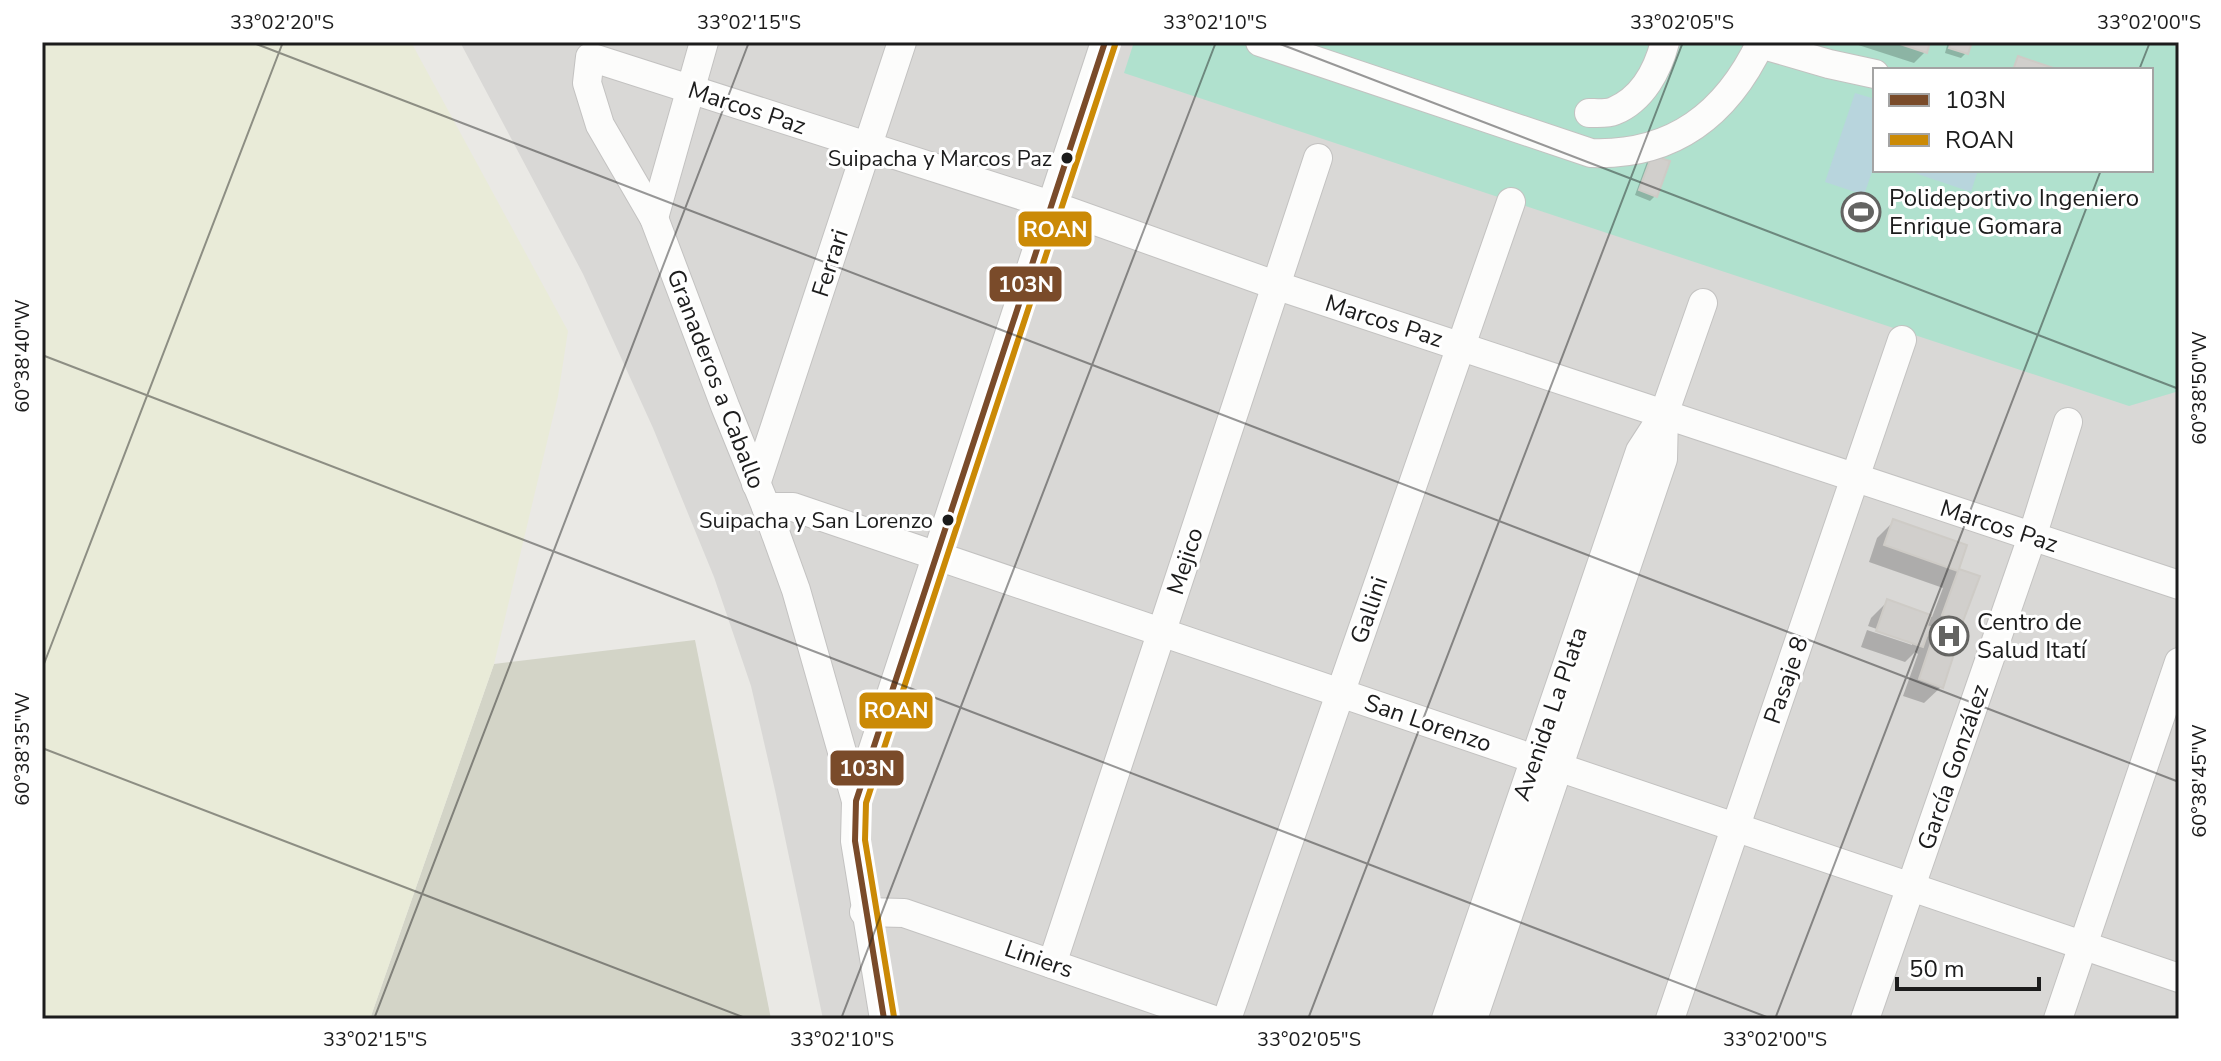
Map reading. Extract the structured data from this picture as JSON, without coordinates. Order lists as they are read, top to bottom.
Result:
{
  "streets": {
    "street": [
      "Marcos Paz",
      "Ferrari",
      "Granaderos a Caballo",
      "Mejico",
      "Gallini",
      "Pasaje 8",
      "Avenida La Plata",
      "San Lorenzo",
      "García González",
      "Liniers"
    ]
  },
  "crossings": [
    ["Marcos Paz", "Ferrari"],
    ["Marcos Paz", "Granaderos a Caballo"],
    ["Marcos Paz", "Mejico"],
    ["Marcos Paz", "Gallini"],
    ["Marcos Paz", "Pasaje 8"],
    ["Marcos Paz", "Avenida La Plata"],
    ["Marcos Paz", "García González"],
    ["Ferrari", "Granaderos a Caballo"],
    ["Ferrari", "San Lorenzo"],
    ["Granaderos a Caballo", "San Lorenzo"],
    ["Mejico", "San Lorenzo"],
    ["Mejico", "Liniers"],
    ["Gallini", "San Lorenzo"],
    ["Pasaje 8", "San Lorenzo"],
    ["Avenida La Plata", "San Lorenzo"],
    ["San Lorenzo", "García González"]
  ],
  "places": {
    "other": ["Suipacha y Marcos Paz", "Suipacha y San Lorenzo"],
    "sports": ["Polideportivo Ingeniero Enrique Gomara"],
    "hospital": ["Centro de Salud Itatí"]
  },
  "lines": ["transit line 103N", "transit line ROAN"],
  "legend": ["103N", "ROAN"],
  "scale_bar": "50 m",
  "coordinates": [
    "33°02'20\"S",
    "33°02'15\"S",
    "33°02'10\"S",
    "33°02'05\"S",
    "33°02'00\"S",
    "60°38'40\"W",
    "60°38'50\"W",
    "60°38'35\"W",
    "60°38'45\"W"
  ]
}
